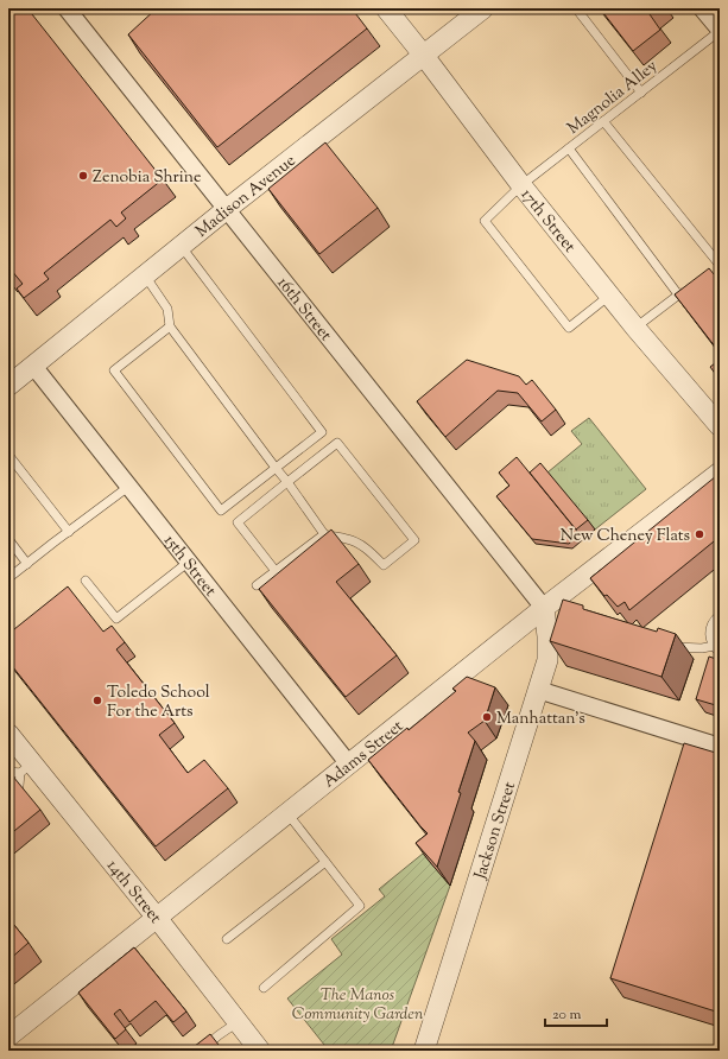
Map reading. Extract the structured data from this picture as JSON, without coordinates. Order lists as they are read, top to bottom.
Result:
{
  "streets": {
    "street": [
      "Madison Avenue",
      "17th Street",
      "16th Street",
      "15th Street",
      "Adams Street",
      "Jackson Street",
      "14th Street"
    ],
    "lane": ["Magnolia Alley"]
  },
  "crossings": [
    ["Magnolia Alley", "17th Street"],
    ["Madison Avenue", "17th Street"],
    ["Madison Avenue", "16th Street"],
    ["Madison Avenue", "15th Street"],
    ["16th Street", "Adams Street"],
    ["16th Street", "Jackson Street"],
    ["15th Street", "Adams Street"],
    ["Adams Street", "Jackson Street"],
    ["Adams Street", "14th Street"]
  ],
  "parks": ["The Manos Community Garden"],
  "places": [
    "Zenobia Shrine",
    "New Cheney Flats",
    "Toledo School For the Arts",
    "Manhattan's"
  ],
  "scale_bar": "20 m"
}
